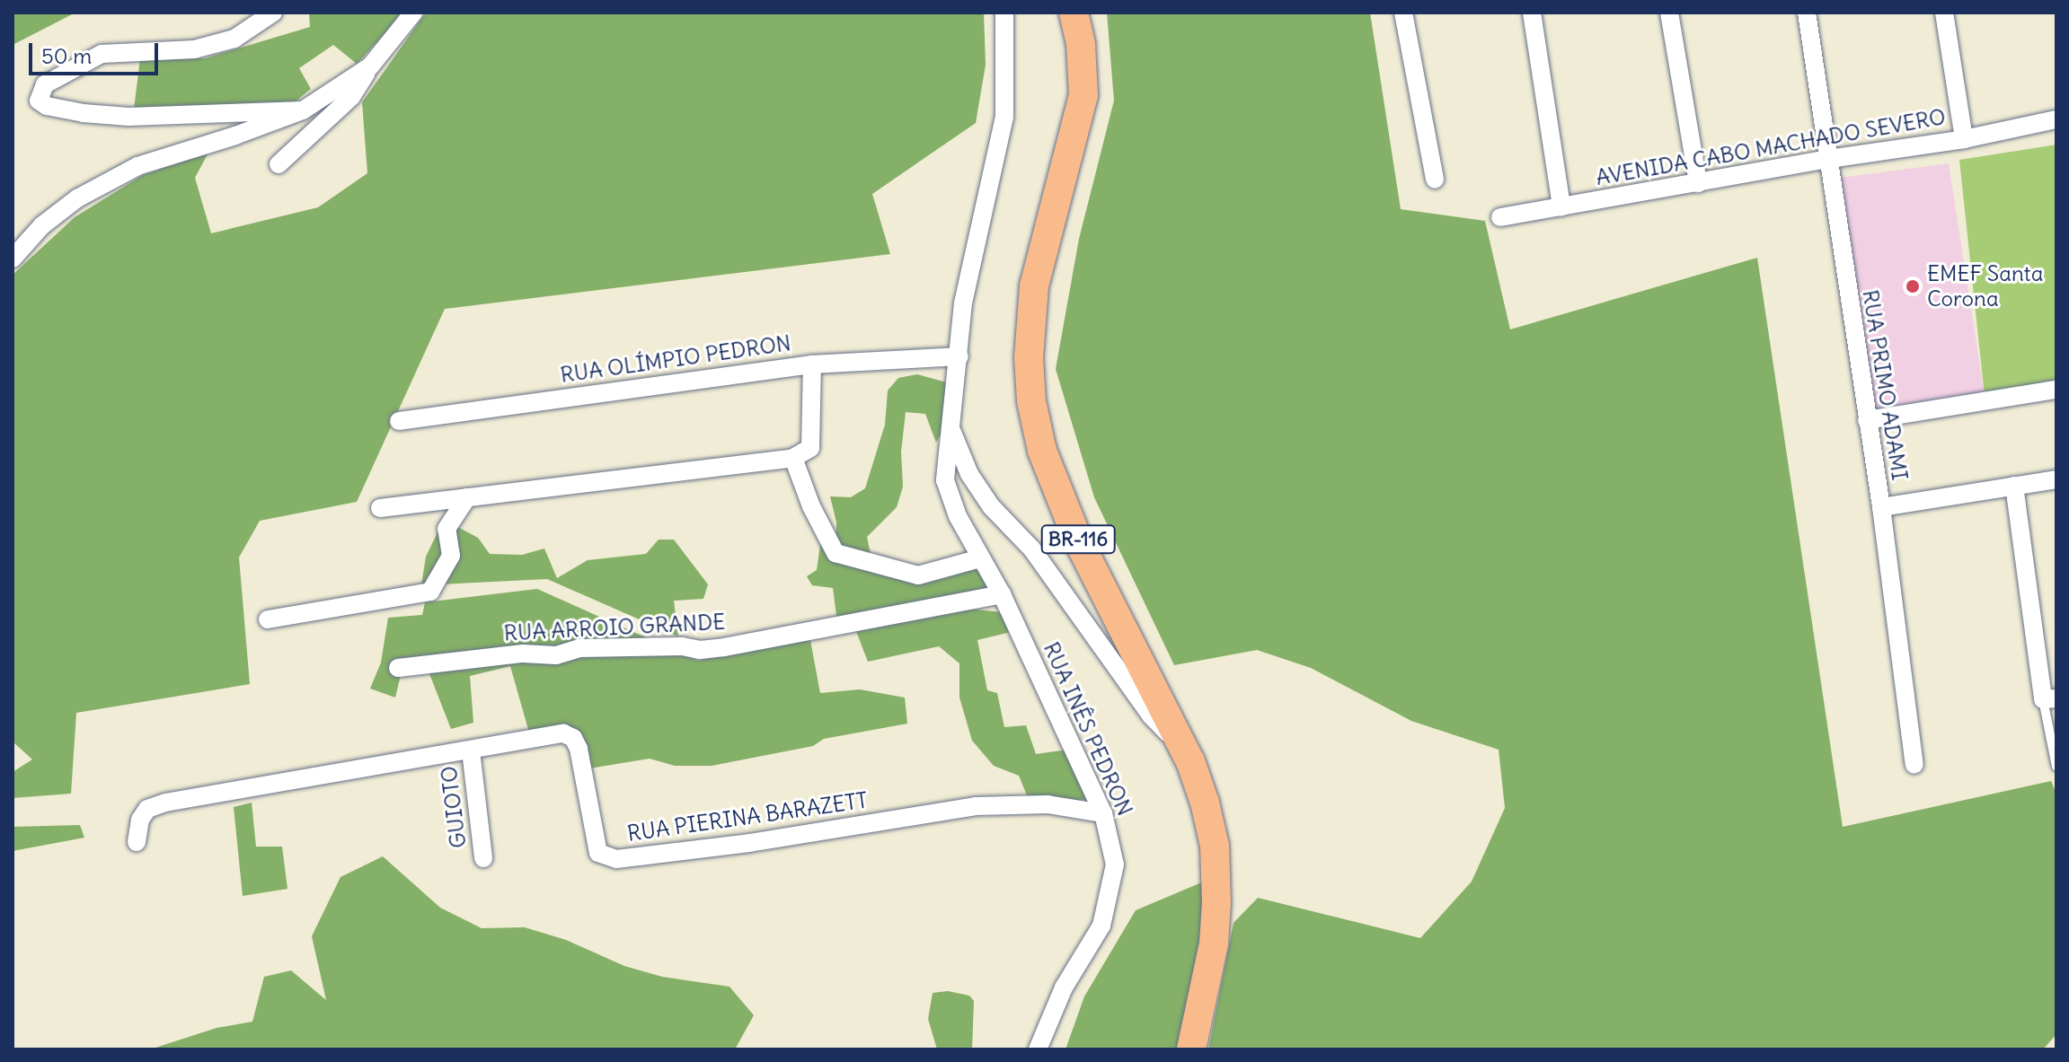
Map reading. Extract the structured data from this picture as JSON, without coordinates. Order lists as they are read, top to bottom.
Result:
{
  "streets": {
    "main road": ["BR-116"],
    "street": [
      "AVENIDA CABO MACHADO SEVERO",
      "RUA OLÍMPIO PEDRON",
      "RUA PRIMO ADAMI",
      "RUA ARROIO GRANDE",
      "RUA INÊS PEDRON",
      "GUIOTO",
      "RUA PIERINA BARAZETT"
    ]
  },
  "crossings": [
    ["AVENIDA CABO MACHADO SEVERO", "RUA PRIMO ADAMI"],
    ["RUA OLÍMPIO PEDRON", "RUA INÊS PEDRON"],
    ["BR-116", "RUA INÊS PEDRON"],
    ["RUA ARROIO GRANDE", "RUA INÊS PEDRON"],
    ["RUA INÊS PEDRON", "RUA PIERINA BARAZETT"],
    ["GUIOTO", "RUA PIERINA BARAZETT"]
  ],
  "places": ["EMEF Santa Corona"],
  "scale_bar": "50 m"
}
